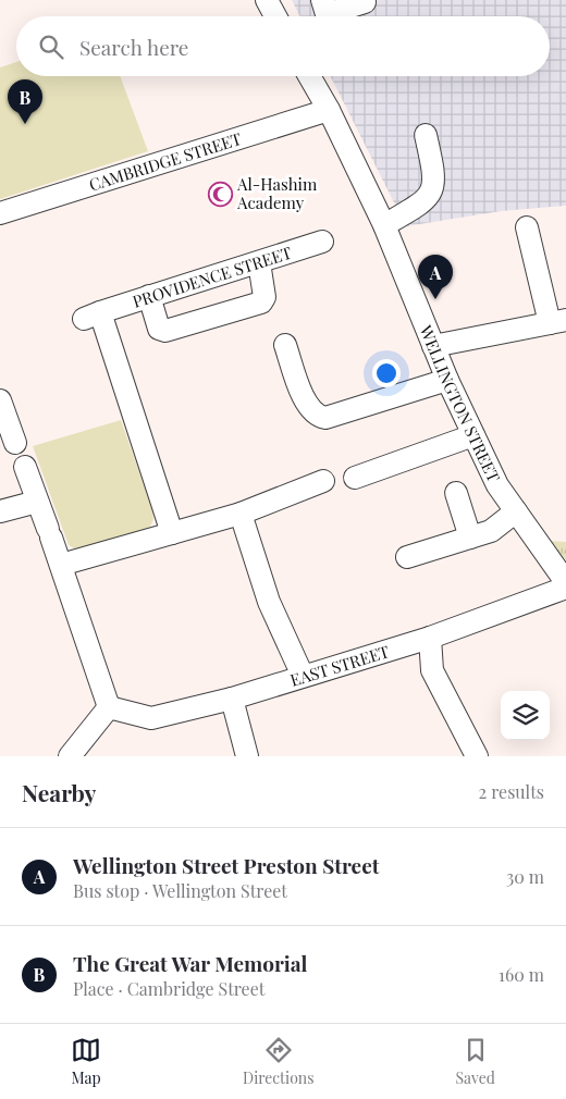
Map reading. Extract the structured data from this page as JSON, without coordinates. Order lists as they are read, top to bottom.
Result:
{
  "streets": {
    "street": [
      "CAMBRIDGE STREET",
      "PROVIDENCE STREET",
      "WELLINGTON STREET",
      "EAST STREET"
    ]
  },
  "crossings": [
    ["CAMBRIDGE STREET", "WELLINGTON STREET"]
  ],
  "places": {
    "mosque": ["Al-Hashim Academy"]
  },
  "page": {
    "search": "Search here",
    "pins": ["B", "A"],
    "heading": ["Nearby", "2 results"],
    "list": [
      {
        "mark": "A",
        "name": "Wellington Street Preston Street",
        "note": "Bus stop · Wellington Street",
        "value": "30 m"
      },
      {
        "mark": "B",
        "name": "The Great War Memorial",
        "note": "Place · Cambridge Street",
        "value": "160 m"
      }
    ],
    "nav": ["Map", "Directions", "Saved"]
  }
}
